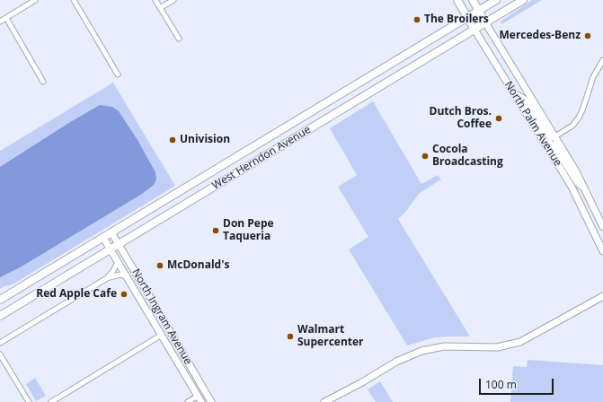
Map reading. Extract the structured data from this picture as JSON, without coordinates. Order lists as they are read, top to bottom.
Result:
{
  "streets": {
    "main road": ["North Palm Avenue", "West Herndon Avenue"],
    "street": ["North Ingram Avenue"]
  },
  "crossings": [
    ["North Palm Avenue", "West Herndon Avenue"],
    ["West Herndon Avenue", "North Ingram Avenue"]
  ],
  "places": [
    "The Broilers",
    "Mercedes-Benz",
    "Dutch Bros. Coffee",
    "Univision",
    "Cocola Broadcasting",
    "Don Pepe Taqueria",
    "McDonald's",
    "Red Apple Cafe",
    "Walmart Supercenter"
  ],
  "scale_bar": "100 m"
}
